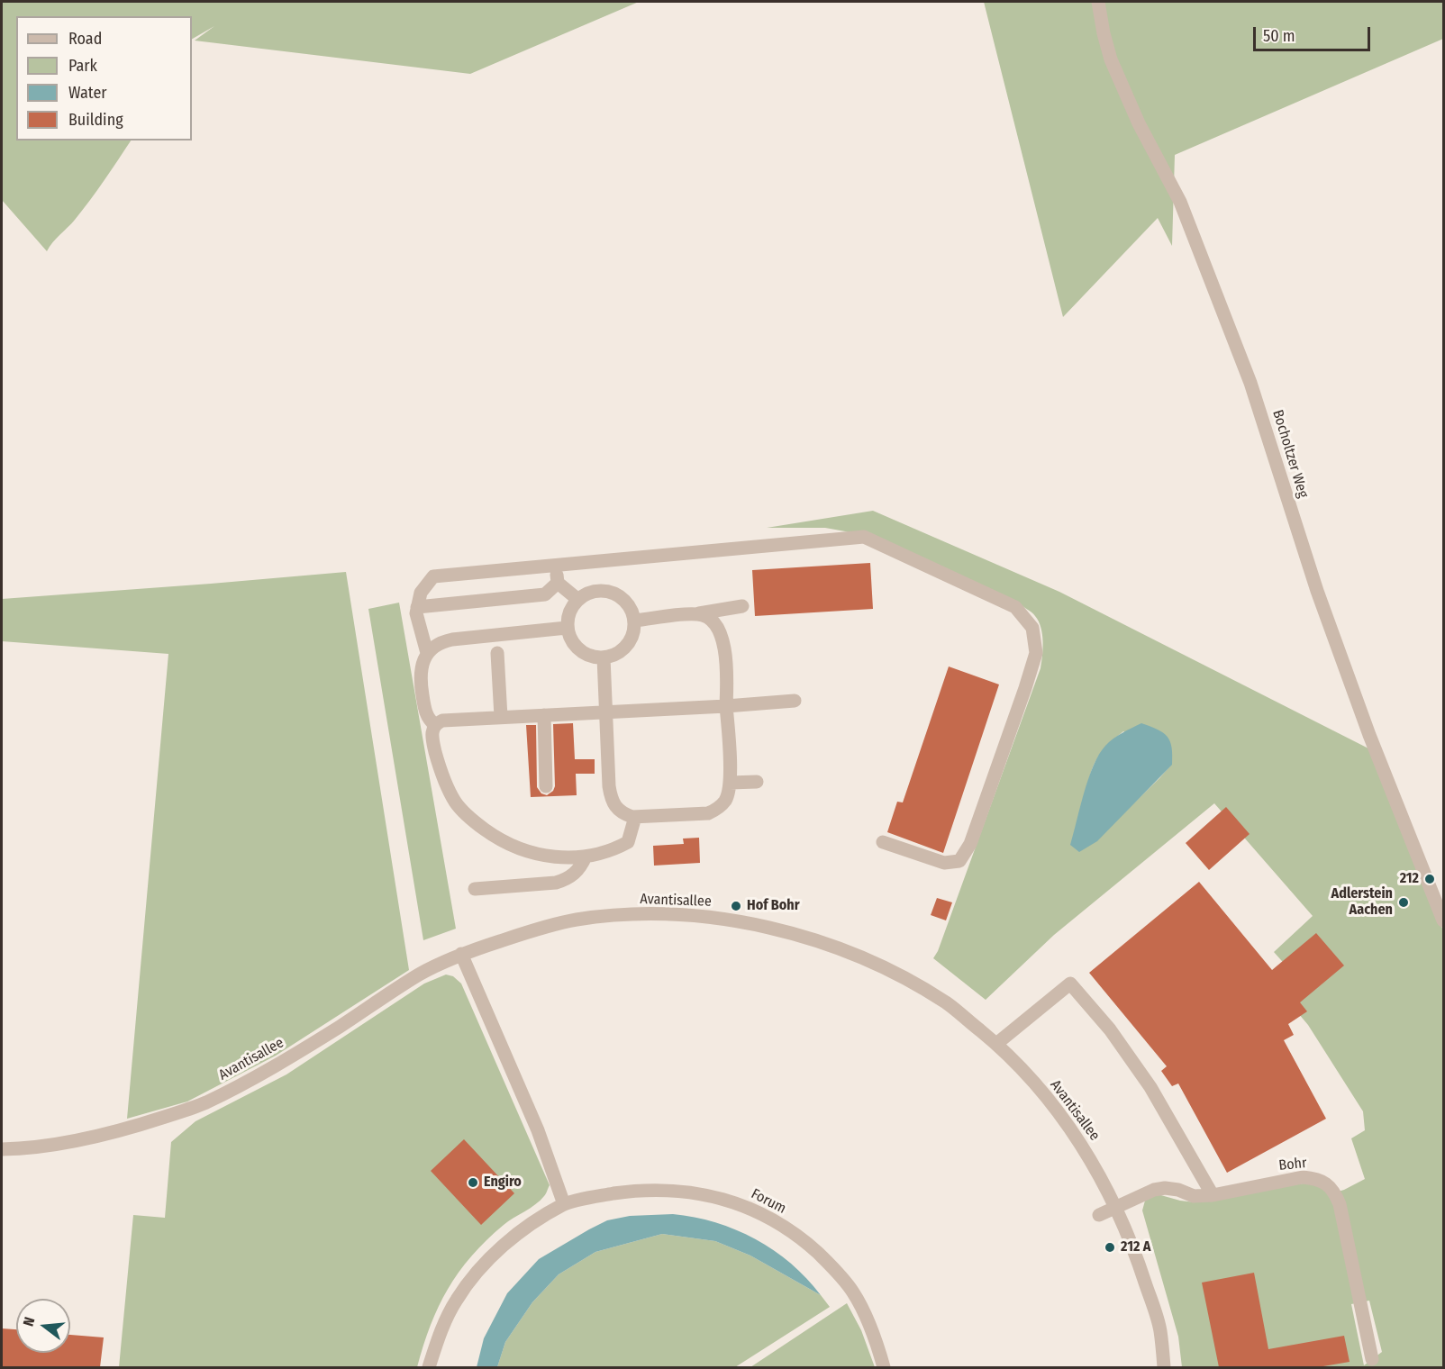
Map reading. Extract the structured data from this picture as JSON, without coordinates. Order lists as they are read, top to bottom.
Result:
{
  "streets": {
    "street": [
      "Bocholtzer Weg",
      "Avantisallee",
      "Bohr",
      "Forum"
    ]
  },
  "crossings": [
    ["Avantisallee", "Bohr"]
  ],
  "places": [
    "212",
    "Adlerstein Aachen",
    "Hof Bohr",
    "Engiro",
    "212 A"
  ],
  "legend": [
    "Road",
    "Park",
    "Water",
    "Building"
  ],
  "scale_bar": "50 m",
  "north": "left"
}
